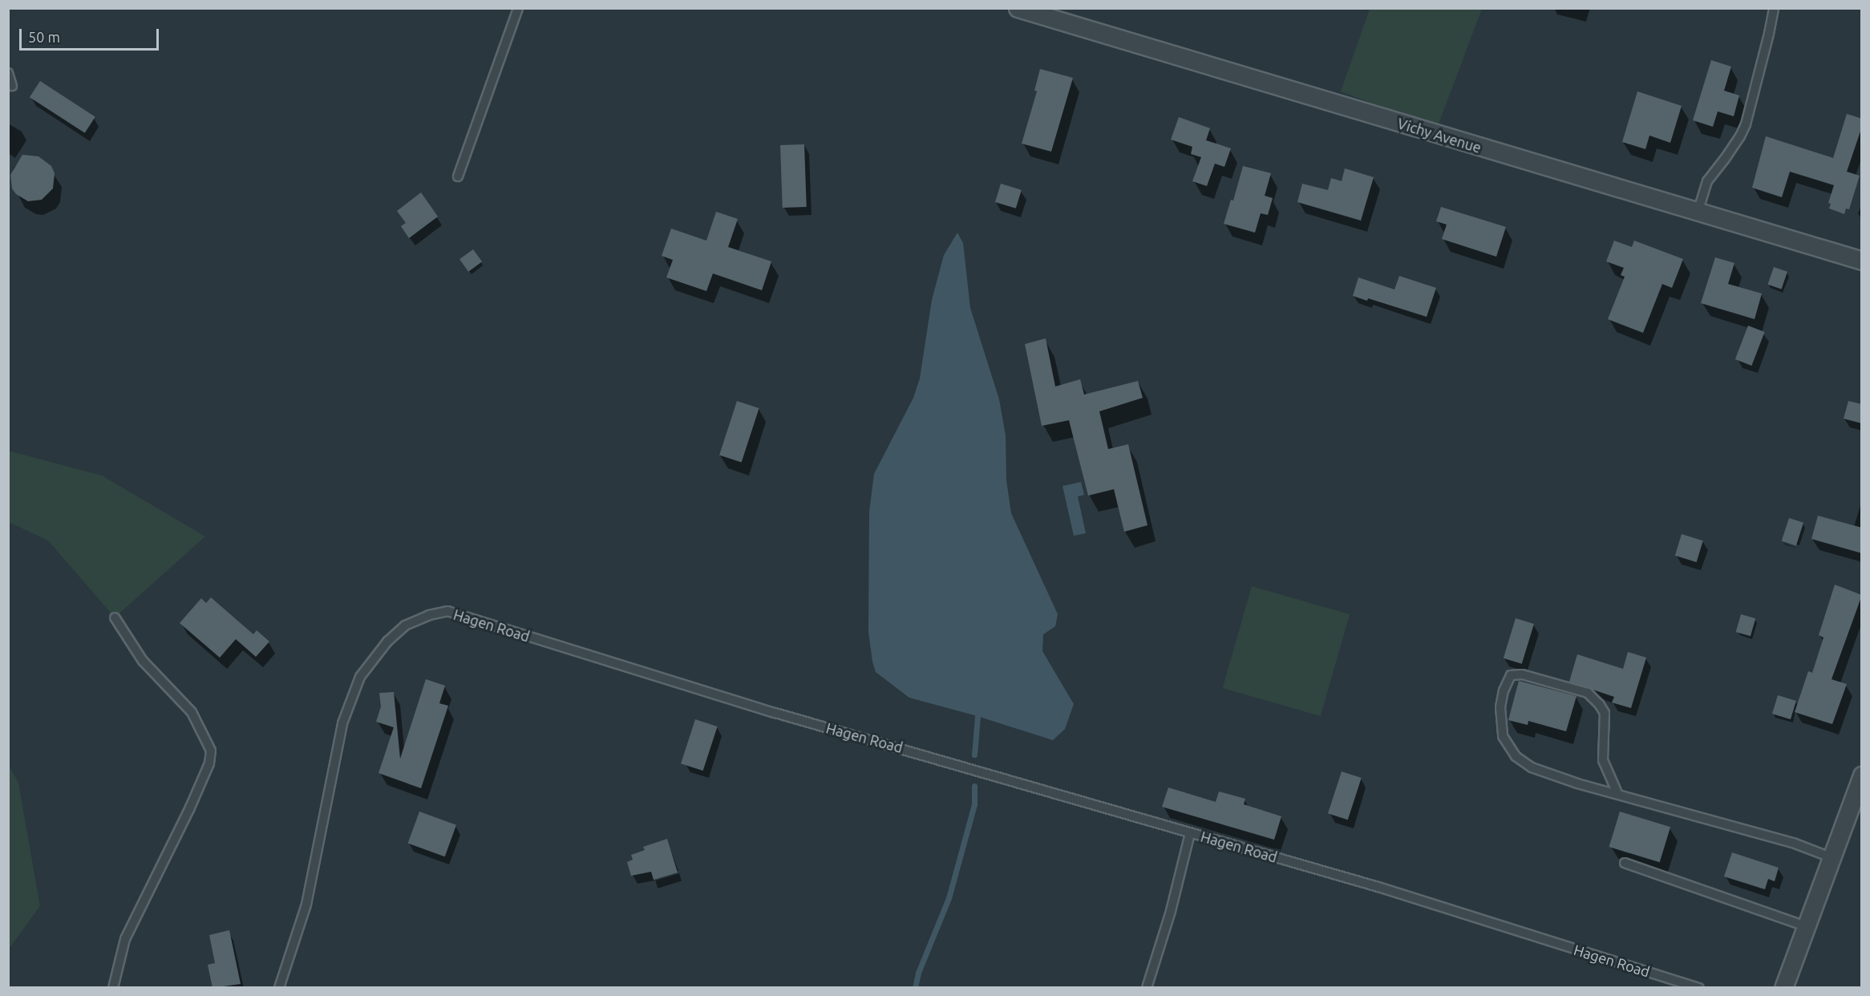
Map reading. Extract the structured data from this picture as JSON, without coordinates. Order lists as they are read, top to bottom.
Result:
{
  "streets": {
    "street": ["Vichy Avenue"],
    "lane": ["Hagen Road"]
  },
  "scale_bar": "50 m"
}
